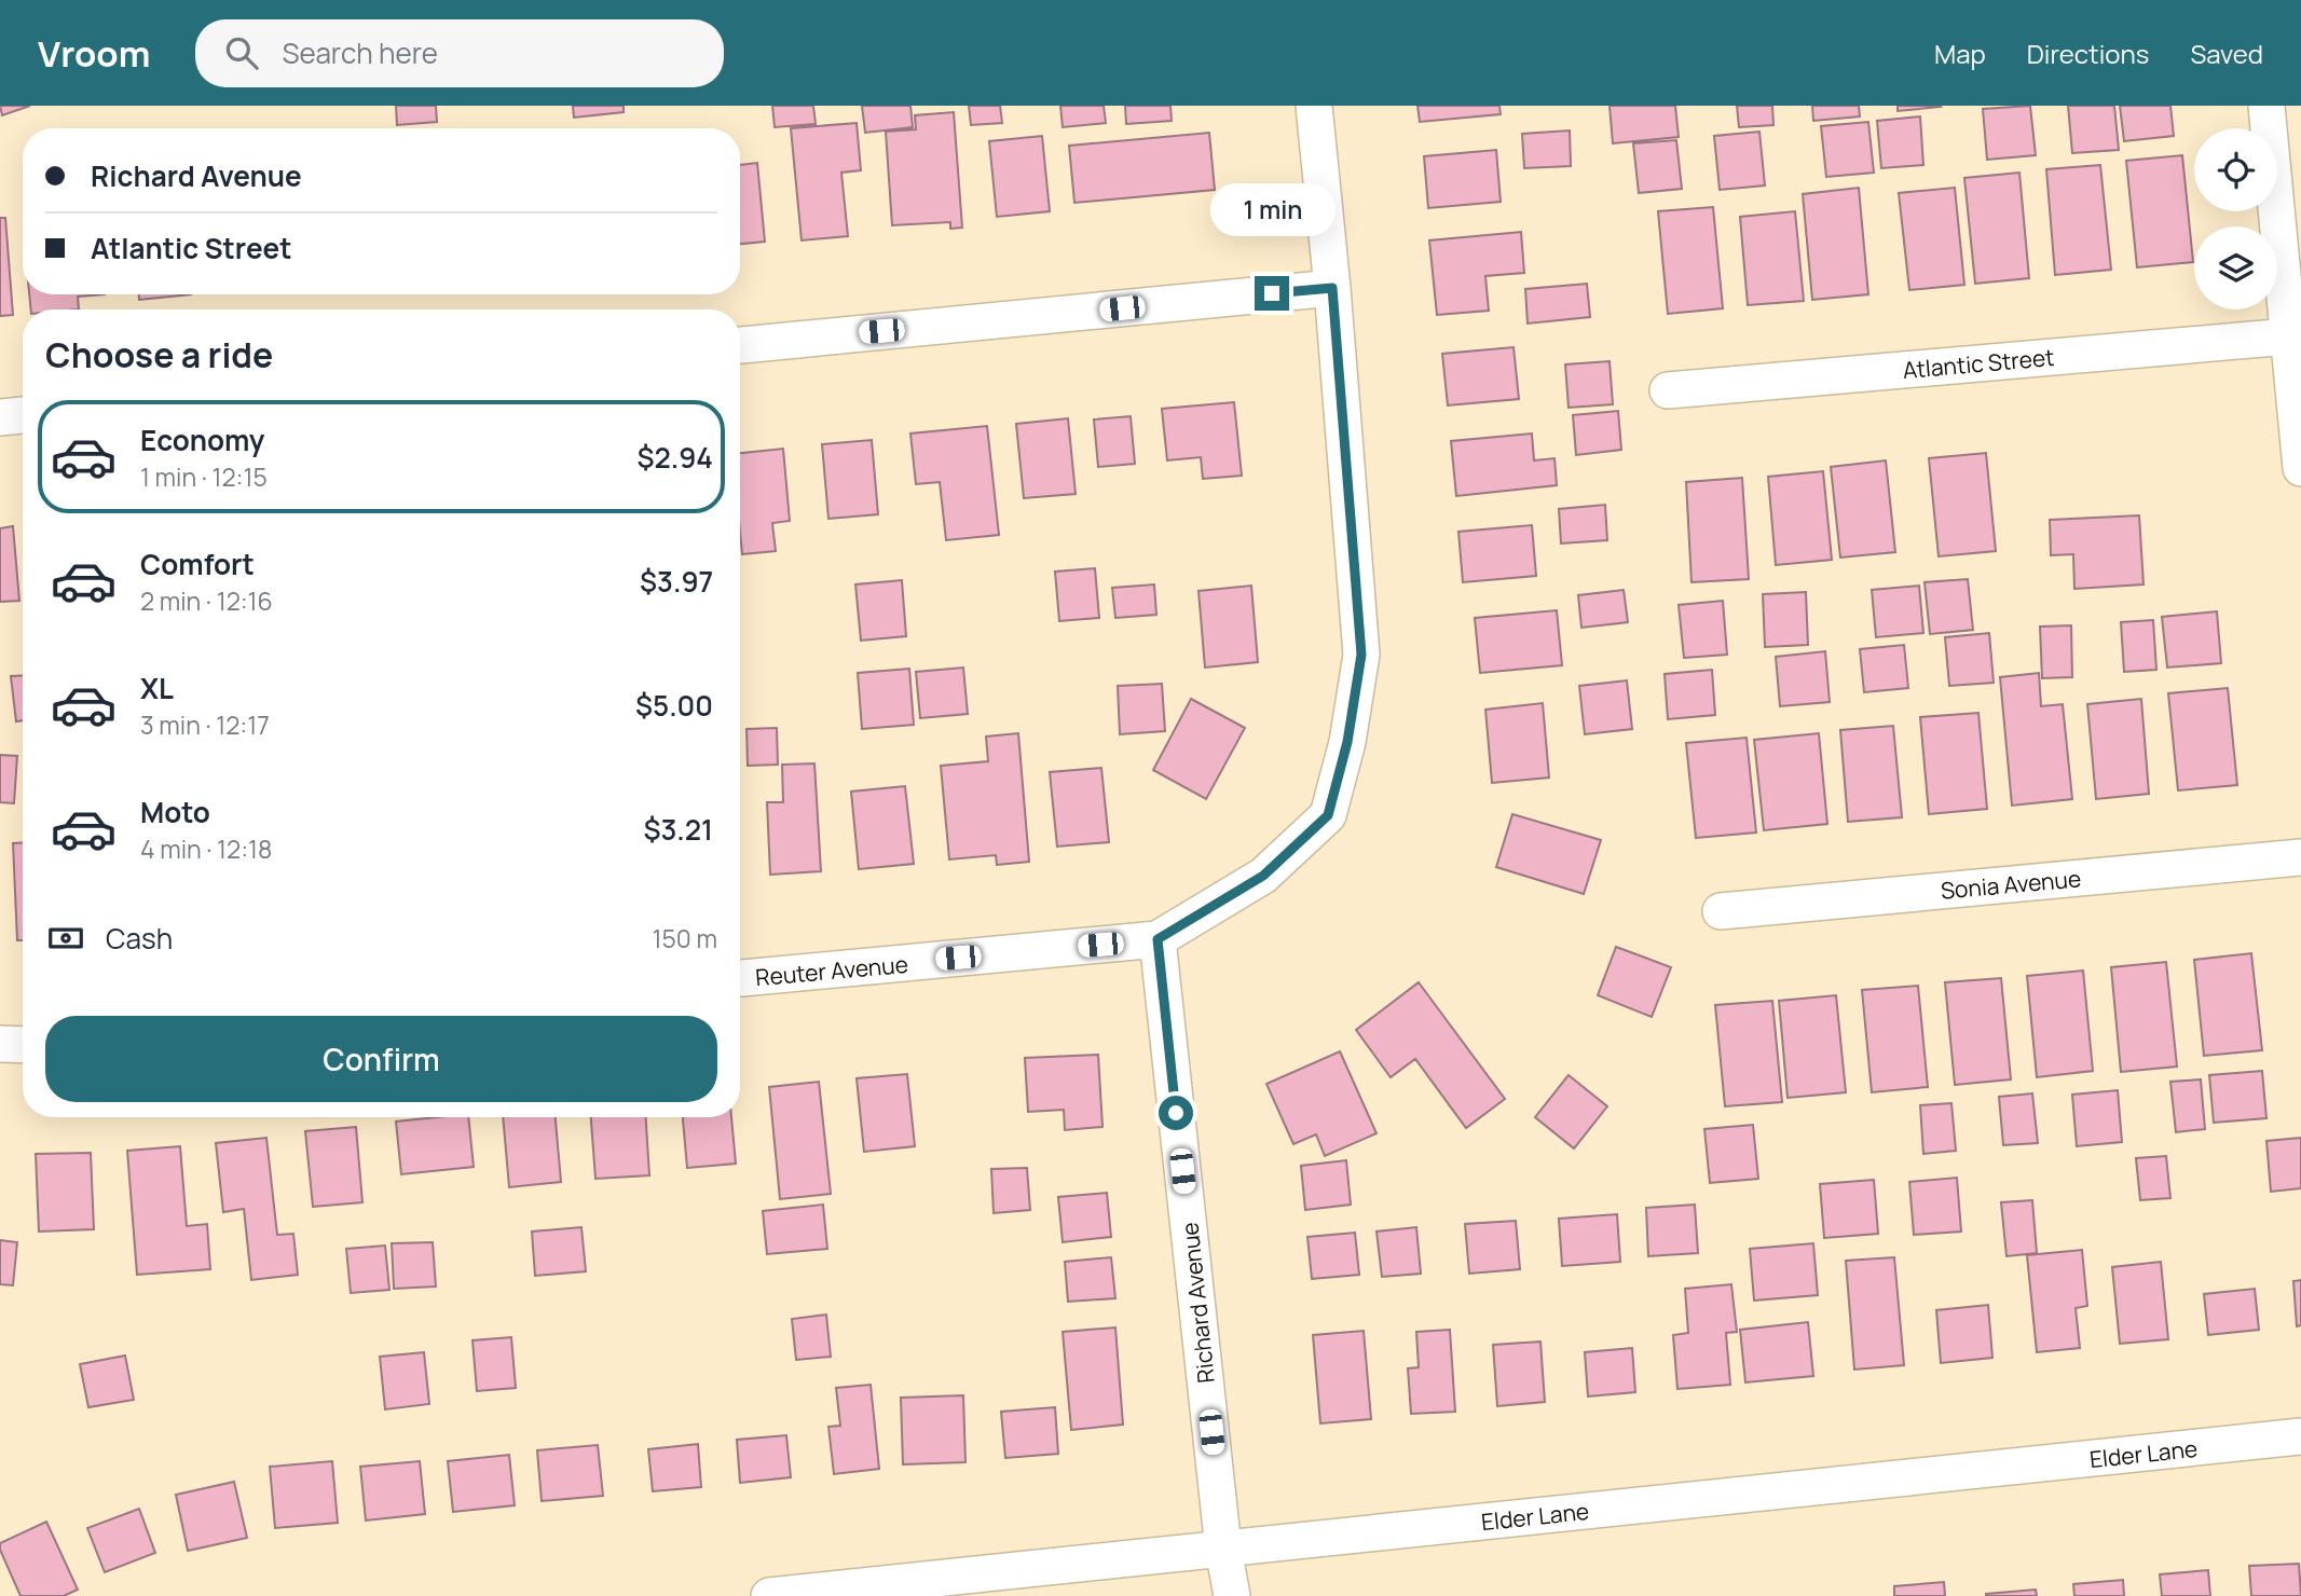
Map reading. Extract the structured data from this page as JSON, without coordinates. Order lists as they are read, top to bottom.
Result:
{
  "streets": {
    "street": [
      "Atlantic Street",
      "Sonia Avenue",
      "Reuter Avenue",
      "Richard Avenue",
      "Elder Lane"
    ]
  },
  "crossings": [
    ["Reuter Avenue", "Richard Avenue"],
    ["Richard Avenue", "Elder Lane"]
  ],
  "page": {
    "header": "Vroom",
    "search": "Search here",
    "nav": ["Map", "Directions", "Saved"],
    "banner": ["Richard Avenue", "Atlantic Street"],
    "bubble": "1 min",
    "heading": "Choose a ride",
    "list": [
      {
        "name": "Economy",
        "note": "1 min · 12:15",
        "value": "$2.94"
      },
      {
        "name": "Comfort",
        "note": "2 min · 12:16",
        "value": "$3.97"
      },
      {
        "name": "XL",
        "note": "3 min · 12:17",
        "value": "$5.00"
      },
      {
        "name": "Moto",
        "note": "4 min · 12:18",
        "value": "$3.21"
      }
    ],
    "pay": ["Cash", "150 m"],
    "buttons": "Confirm"
  }
}
